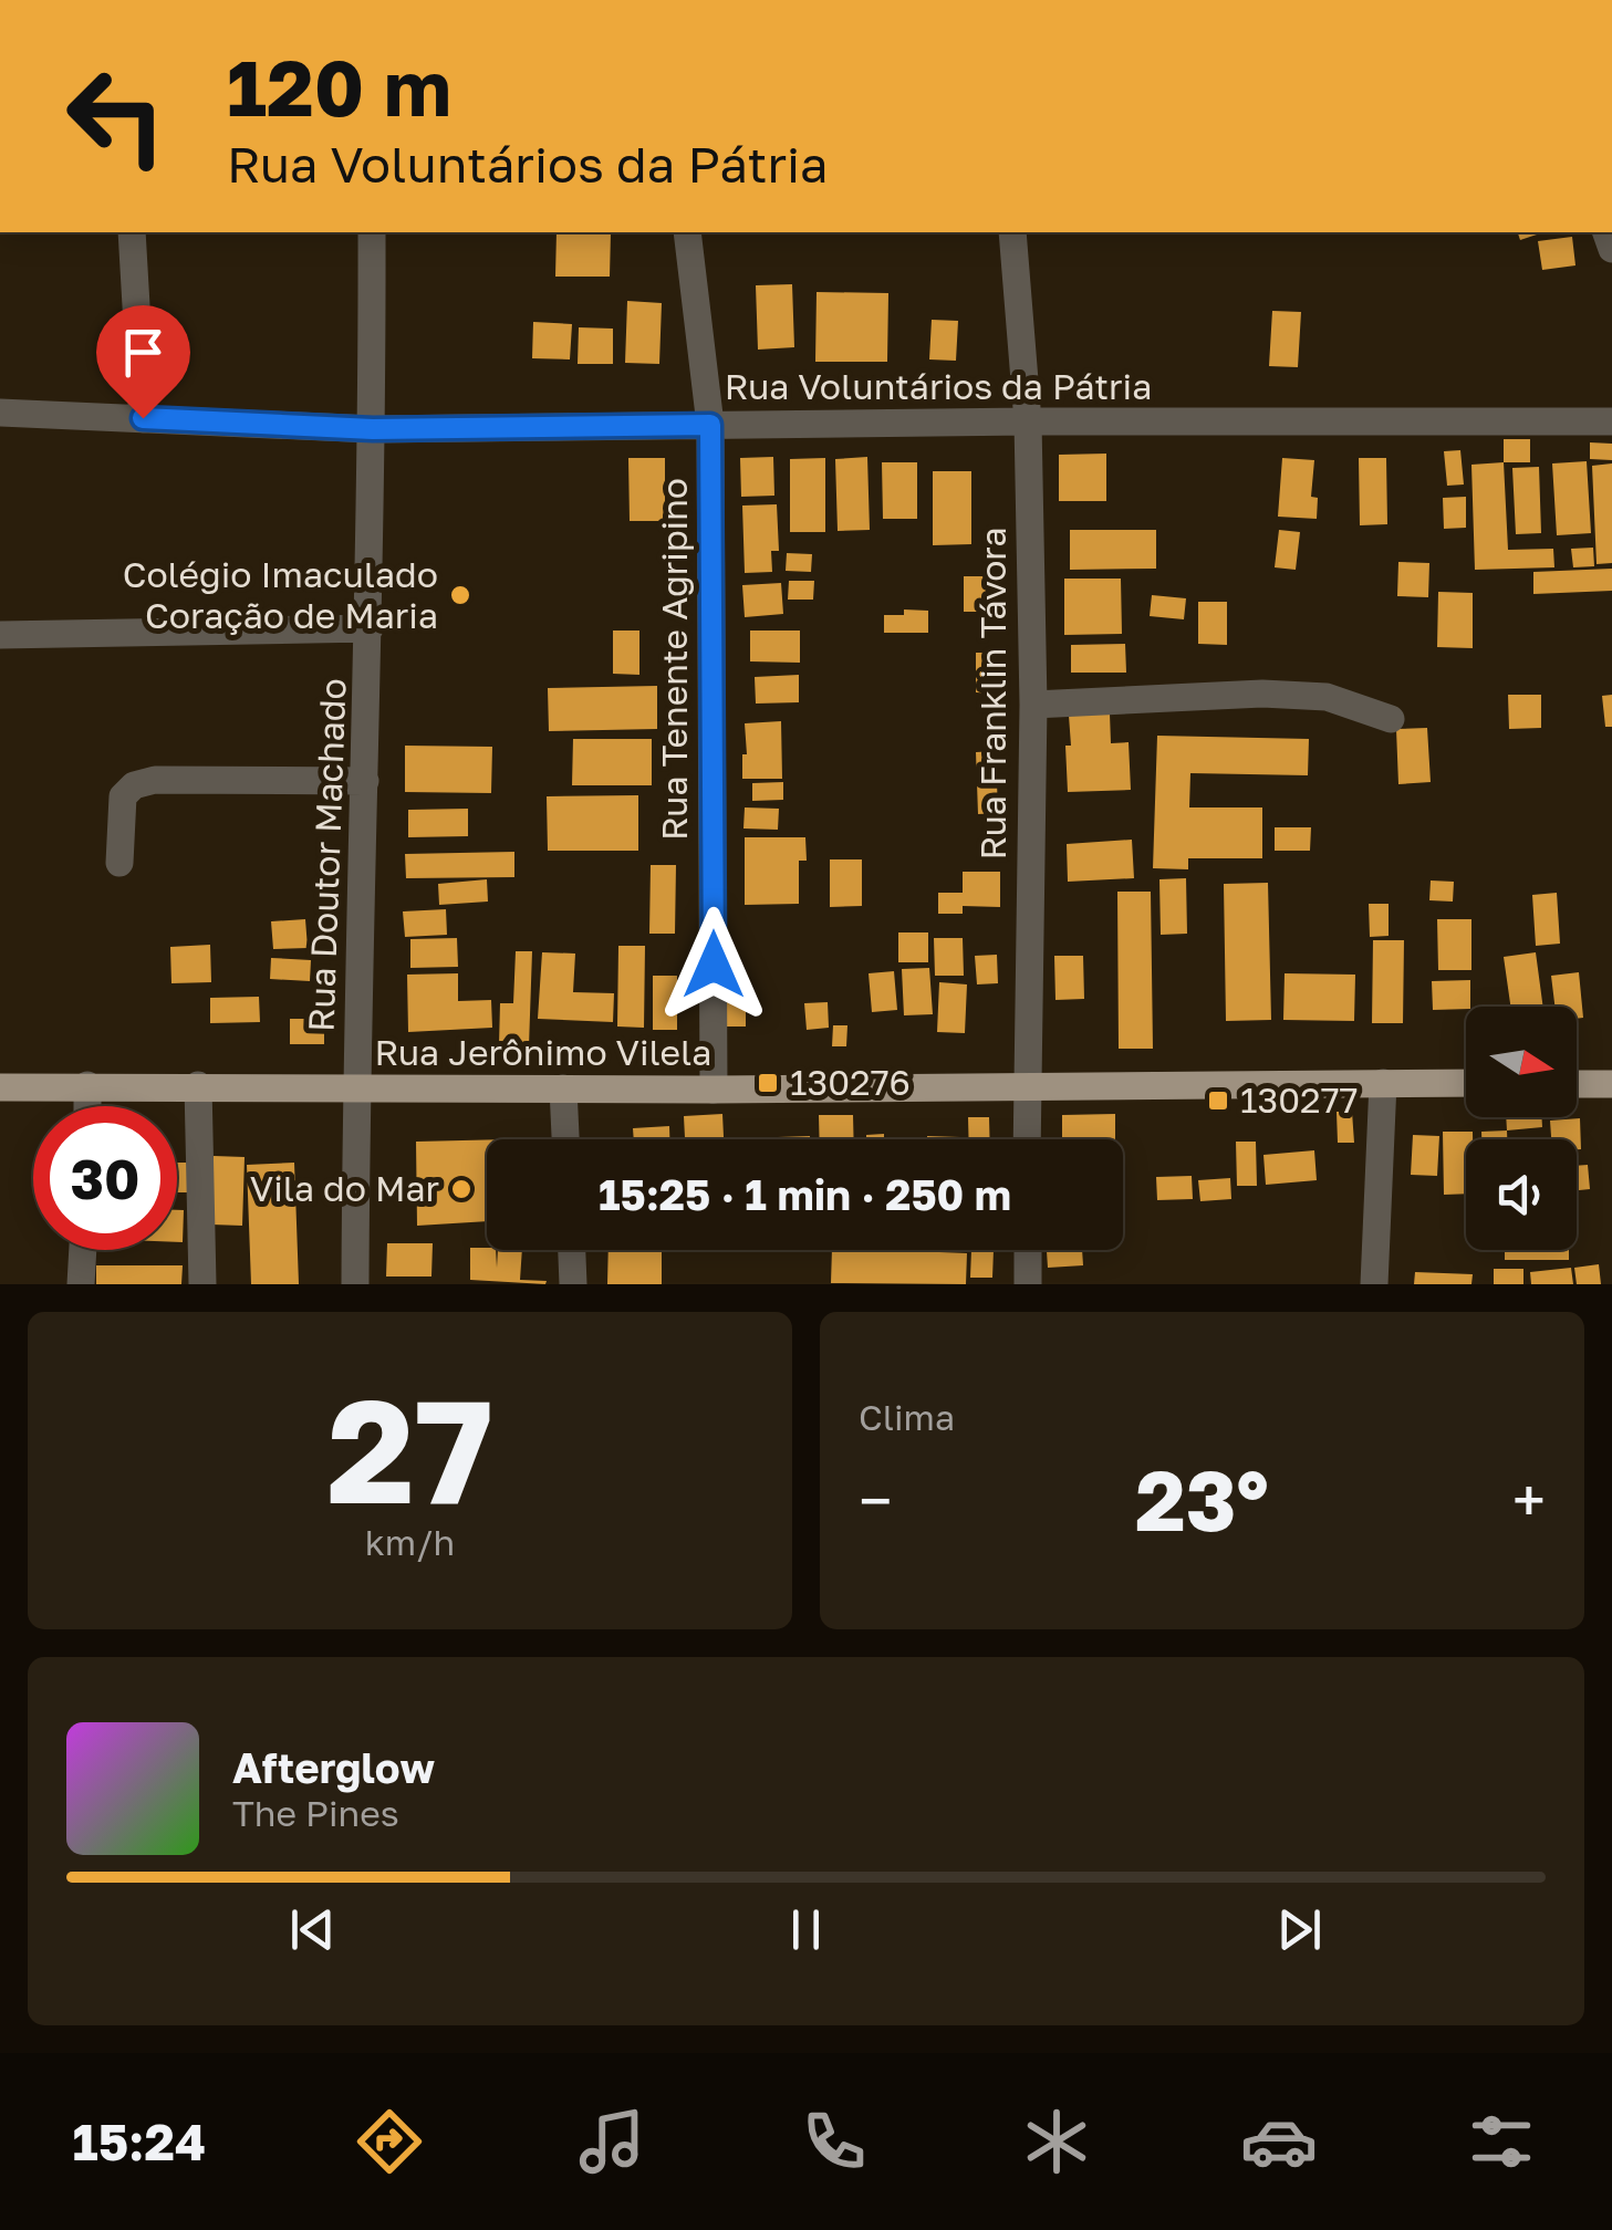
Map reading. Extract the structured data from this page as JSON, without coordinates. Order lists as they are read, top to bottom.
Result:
{
  "streets": {
    "main road": ["Rua Jerônimo Vilela"],
    "street": [
      "Rua Voluntários da Pátria",
      "Rua Tenente Agripino",
      "Rua Franklin Távora",
      "Rua Doutor Machado"
    ]
  },
  "crossings": [
    ["Rua Voluntários da Pátria", "Rua Tenente Agripino"],
    ["Rua Voluntários da Pátria", "Rua Franklin Távora"],
    ["Rua Voluntários da Pátria", "Rua Doutor Machado"],
    ["Rua Tenente Agripino", "Rua Jerônimo Vilela"],
    ["Rua Franklin Távora", "Rua Jerônimo Vilela"],
    ["Rua Doutor Machado", "Rua Jerônimo Vilela"]
  ],
  "places": {
    "other": ["Colégio Imaculado Coração de Maria", "Vila do Mar"],
    "transit": ["130276", "130277"]
  },
  "north": "right",
  "page": {
    "turn": ["120 m", "Rua Voluntários da Pátria"],
    "limit": "30",
    "trip": "15:25 · 1 min · 250 m",
    "tile": [
      ["27", "km/h"],
      "Clima"
    ],
    "heat": ["−", "23°", "+"],
    "song": ["Afterglow", "The Pines"],
    "tabs": "15:24"
  }
}
